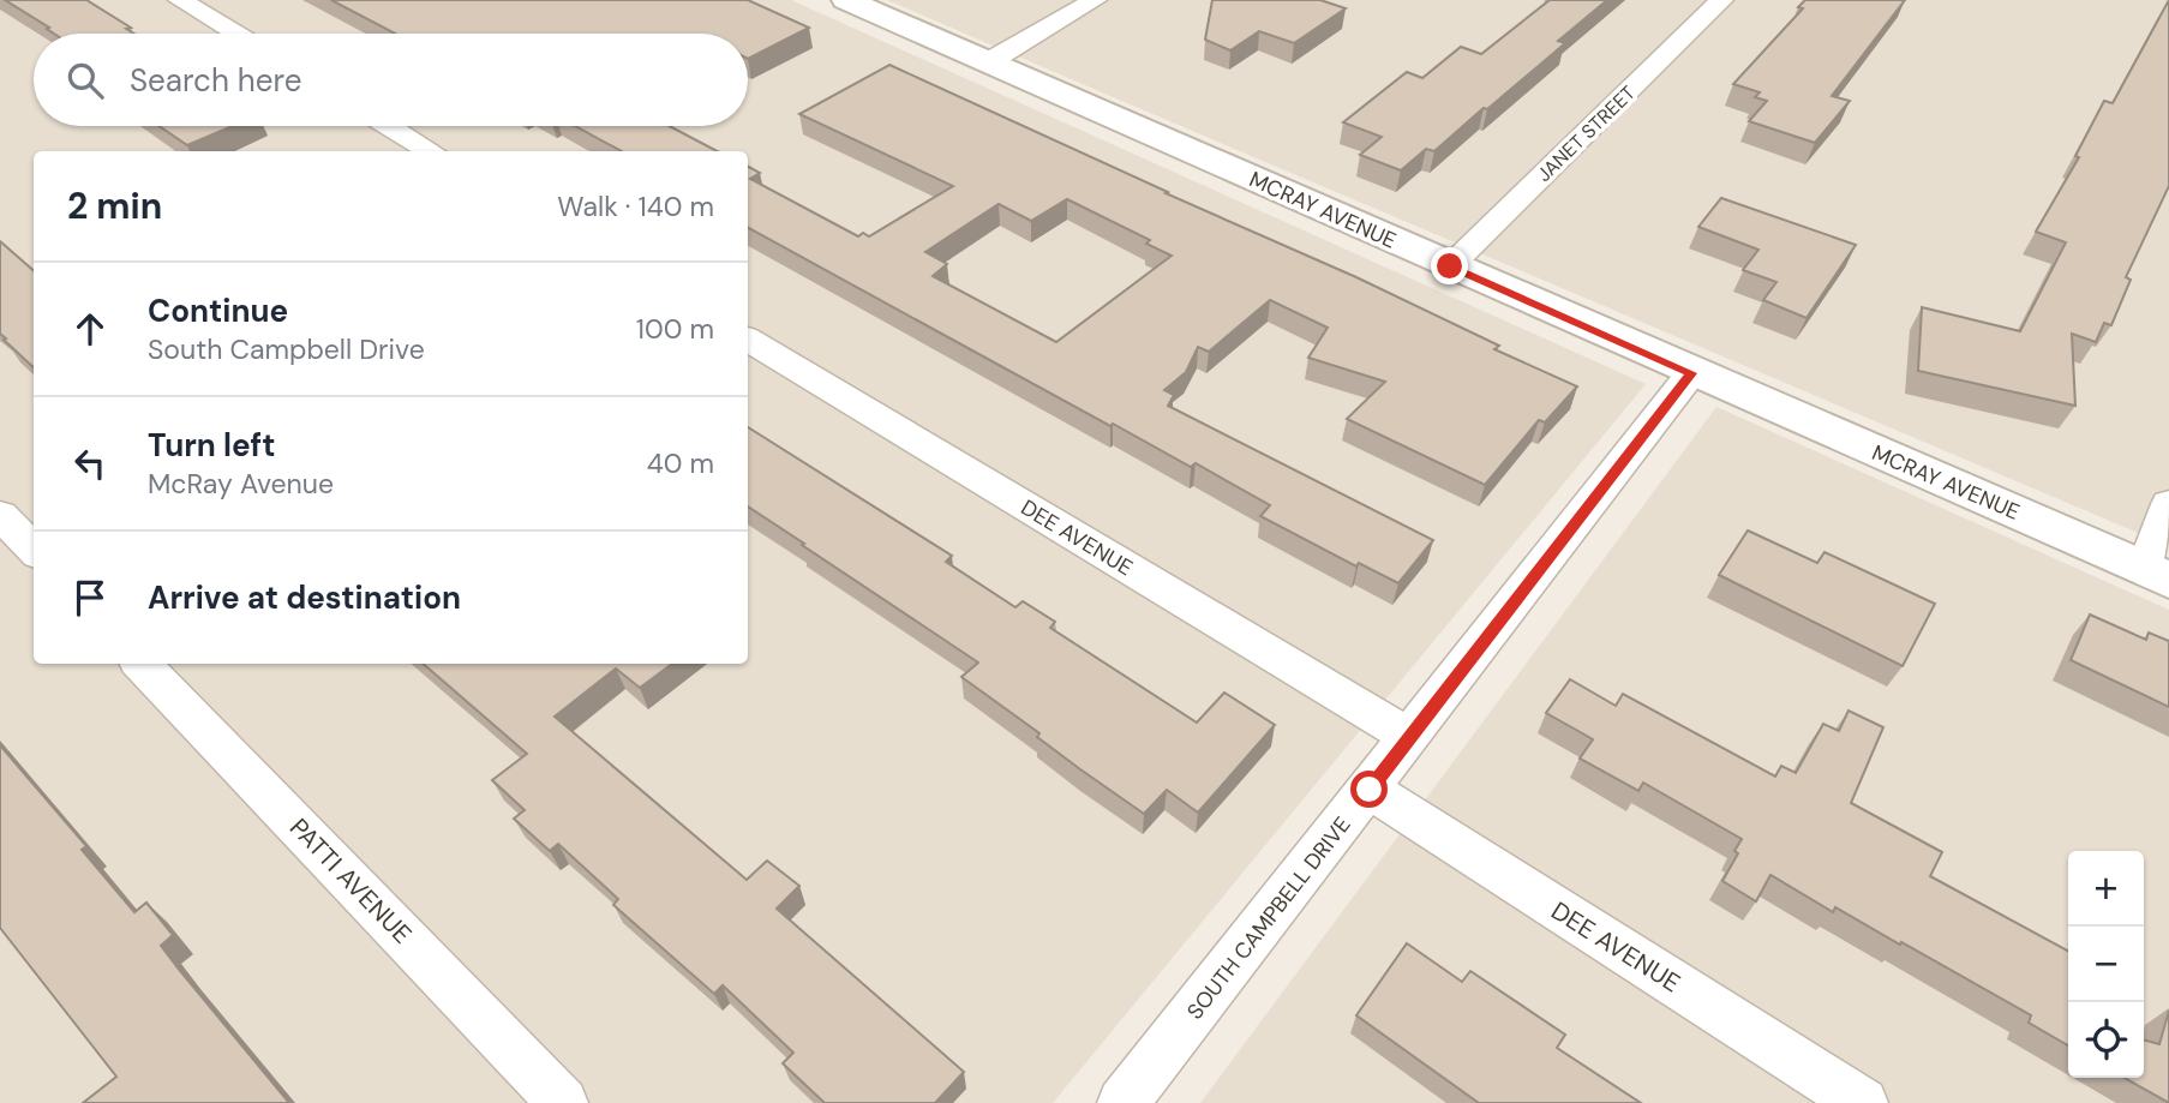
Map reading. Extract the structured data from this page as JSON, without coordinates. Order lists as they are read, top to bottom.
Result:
{
  "streets": {
    "street": [
      "JANET STREET",
      "MCRAY AVENUE",
      "DEE AVENUE",
      "PATTI AVENUE",
      "SOUTH CAMPBELL DRIVE"
    ]
  },
  "crossings": [
    ["JANET STREET", "MCRAY AVENUE"],
    ["MCRAY AVENUE", "SOUTH CAMPBELL DRIVE"],
    ["DEE AVENUE", "SOUTH CAMPBELL DRIVE"]
  ],
  "page": {
    "search": "Search here",
    "heading": ["2 min", "Walk · 140 m"],
    "list": [
      ["Continue", "South Campbell Drive", "100 m"],
      ["Turn left", "McRay Avenue", "40 m"],
      "Arrive at destination"
    ],
    "map_buttons": ["+", "−"]
  }
}
